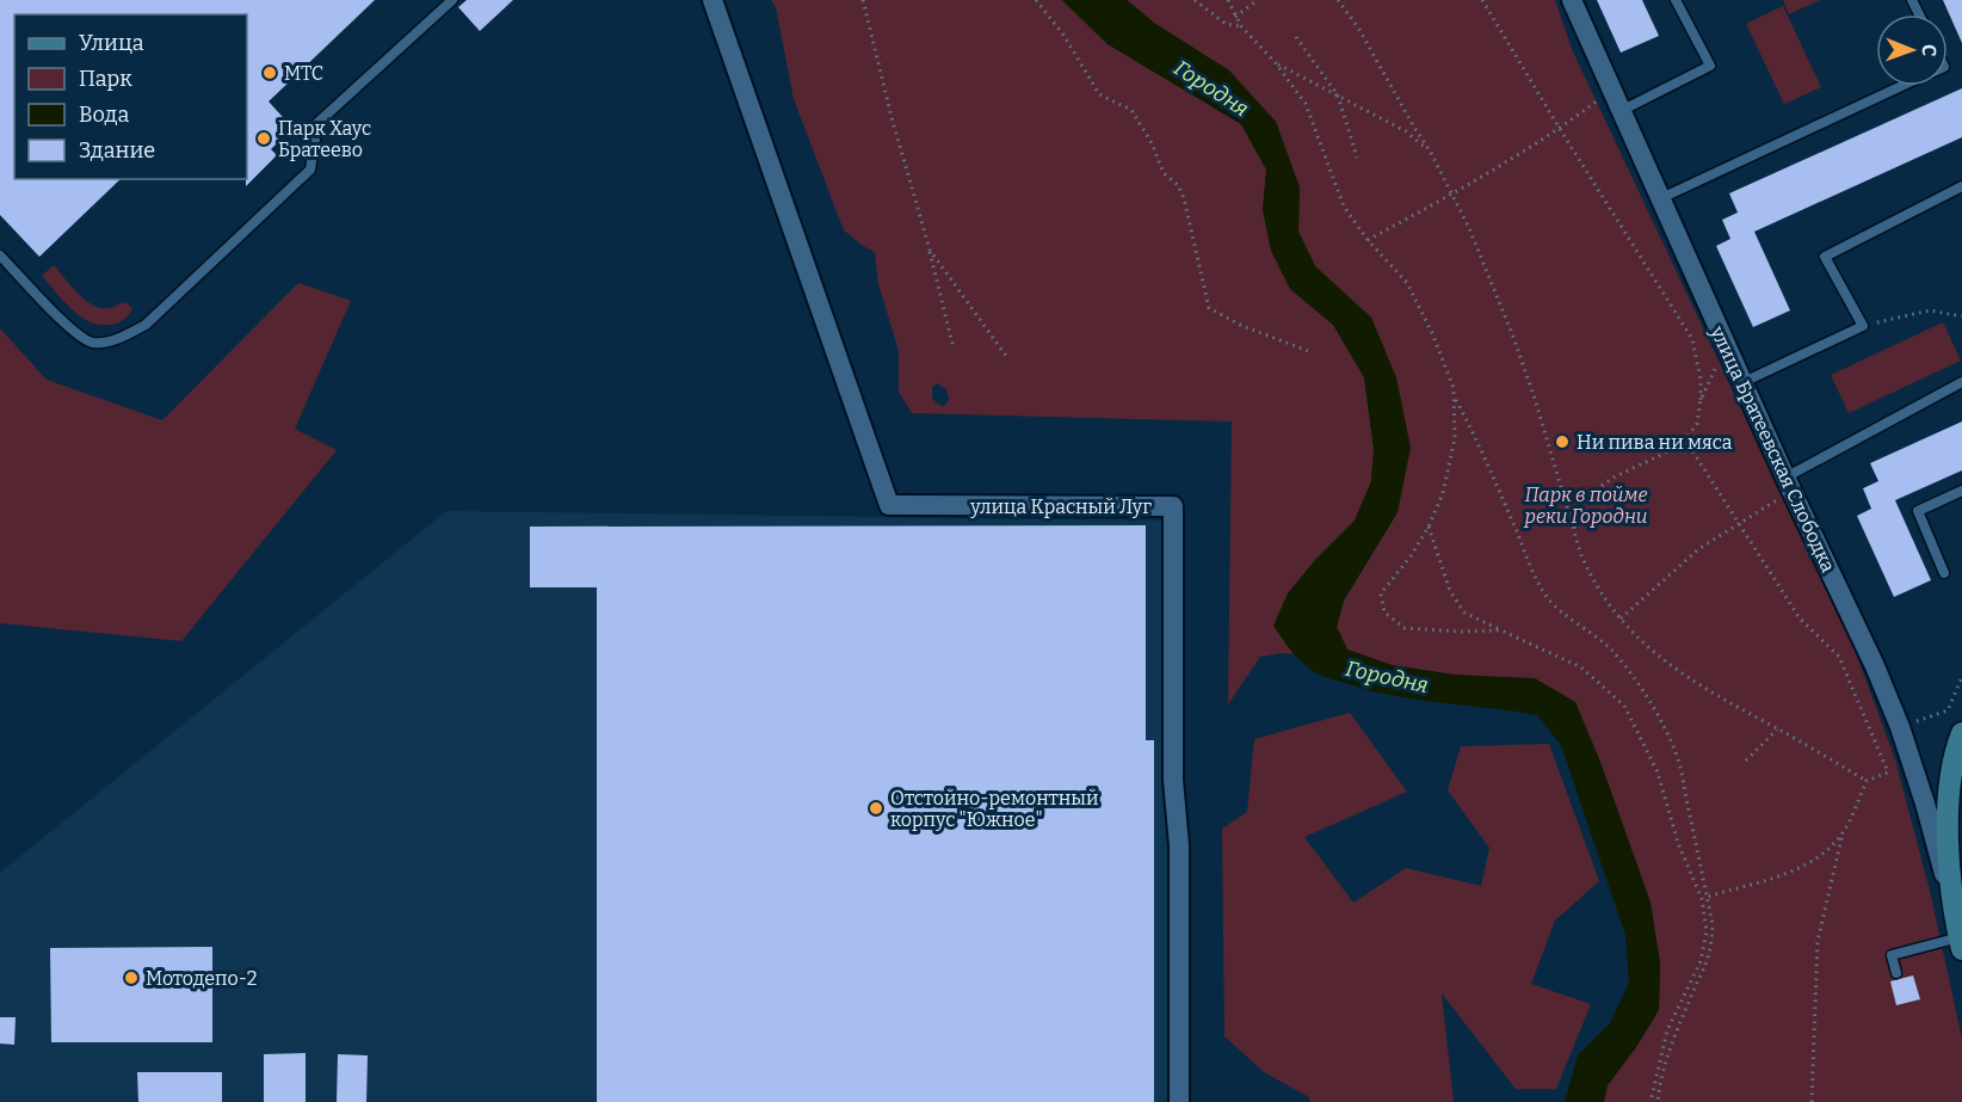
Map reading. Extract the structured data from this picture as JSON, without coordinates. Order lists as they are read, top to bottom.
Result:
{
  "streets": {
    "street": ["улица Братеевская Слободка", "улица Красный Луг"]
  },
  "water": ["Городня"],
  "parks": ["Парк в пойме реки Городни"],
  "places": [
    "МТС",
    "Парк Хаус Братеево",
    "Ни пива ни мяса",
    "Отстойно-ремонтный корпус \"Южное\"",
    "Мотодепо-2"
  ],
  "legend": [
    "Улица",
    "Парк",
    "Вода",
    "Здание"
  ],
  "north": "right"
}
